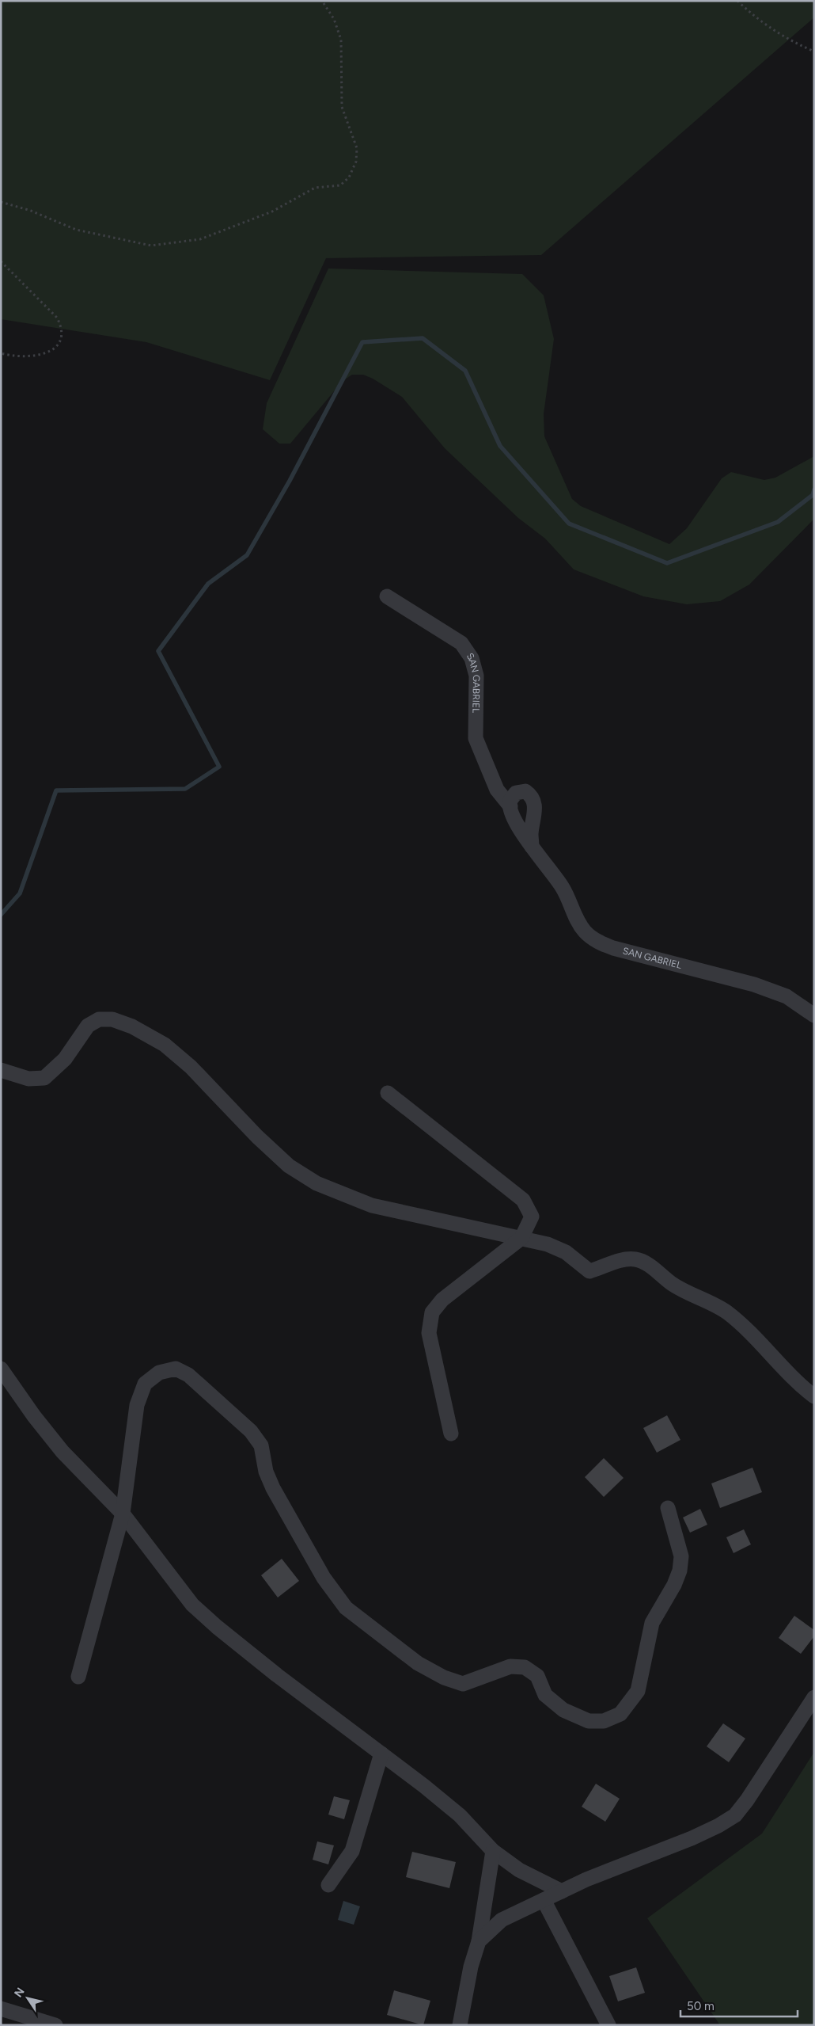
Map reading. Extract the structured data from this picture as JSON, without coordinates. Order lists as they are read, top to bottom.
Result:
{
  "streets": {
    "street": ["SAN GABRIEL"]
  },
  "scale_bar": "50 m",
  "north": "top left"
}
